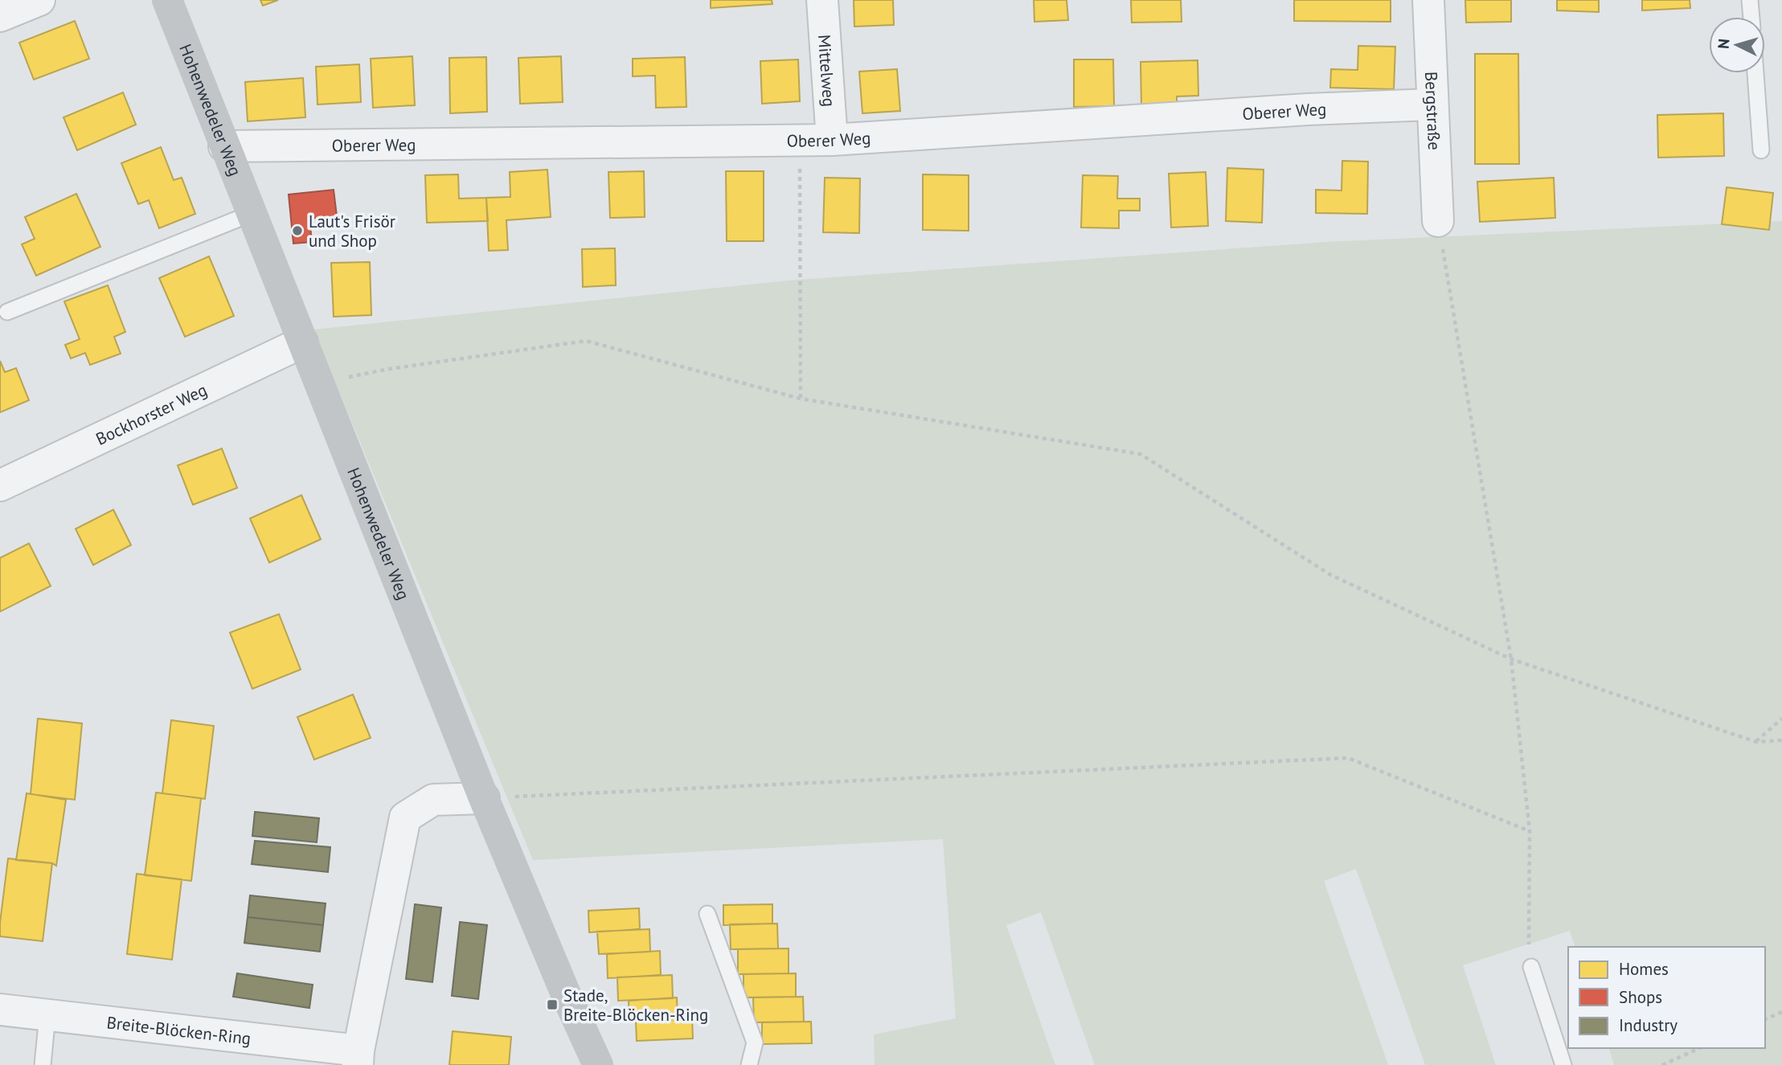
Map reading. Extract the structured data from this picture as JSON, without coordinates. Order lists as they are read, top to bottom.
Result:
{
  "streets": {
    "street": [
      "Mittelweg",
      "Bergstraße",
      "Hohenwedeler Weg",
      "Oberer Weg",
      "Bockhorster Weg",
      "Breite-Blöcken-Ring"
    ]
  },
  "crossings": [
    ["Mittelweg", "Oberer Weg"],
    ["Bergstraße", "Oberer Weg"],
    ["Hohenwedeler Weg", "Oberer Weg"],
    ["Hohenwedeler Weg", "Bockhorster Weg"],
    ["Hohenwedeler Weg", "Breite-Blöcken-Ring"]
  ],
  "places": {
    "other": ["Laut's Frisör und Shop"],
    "transit": ["Stade, Breite-Blöcken-Ring"]
  },
  "legend": ["Homes", "Shops", "Industry"],
  "north": "left"
}
